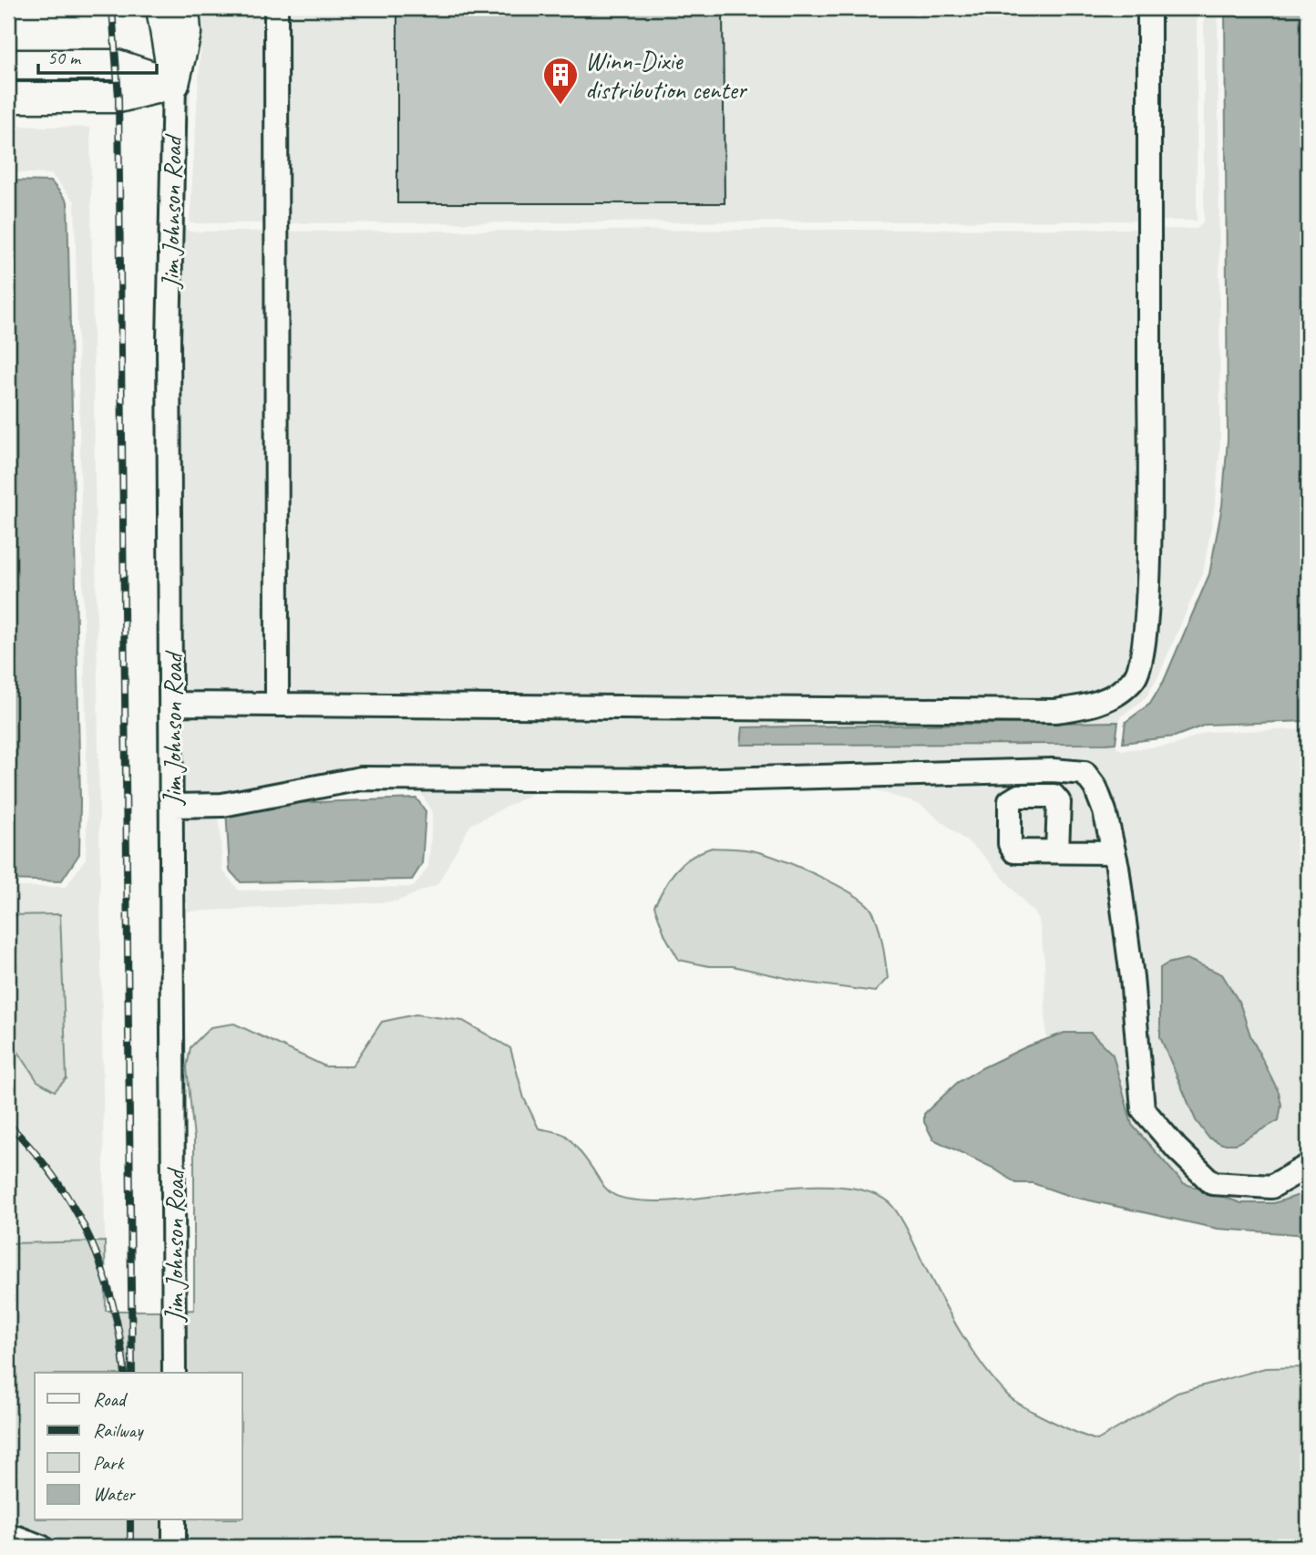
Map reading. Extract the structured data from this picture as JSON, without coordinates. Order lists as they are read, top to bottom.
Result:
{
  "streets": {
    "main road": ["Jim Johnson Road"]
  },
  "places": {
    "building": ["Winn-Dixie distribution center"]
  },
  "legend": [
    "Road",
    "Railway",
    "Park",
    "Water"
  ],
  "scale_bar": "50 m"
}
